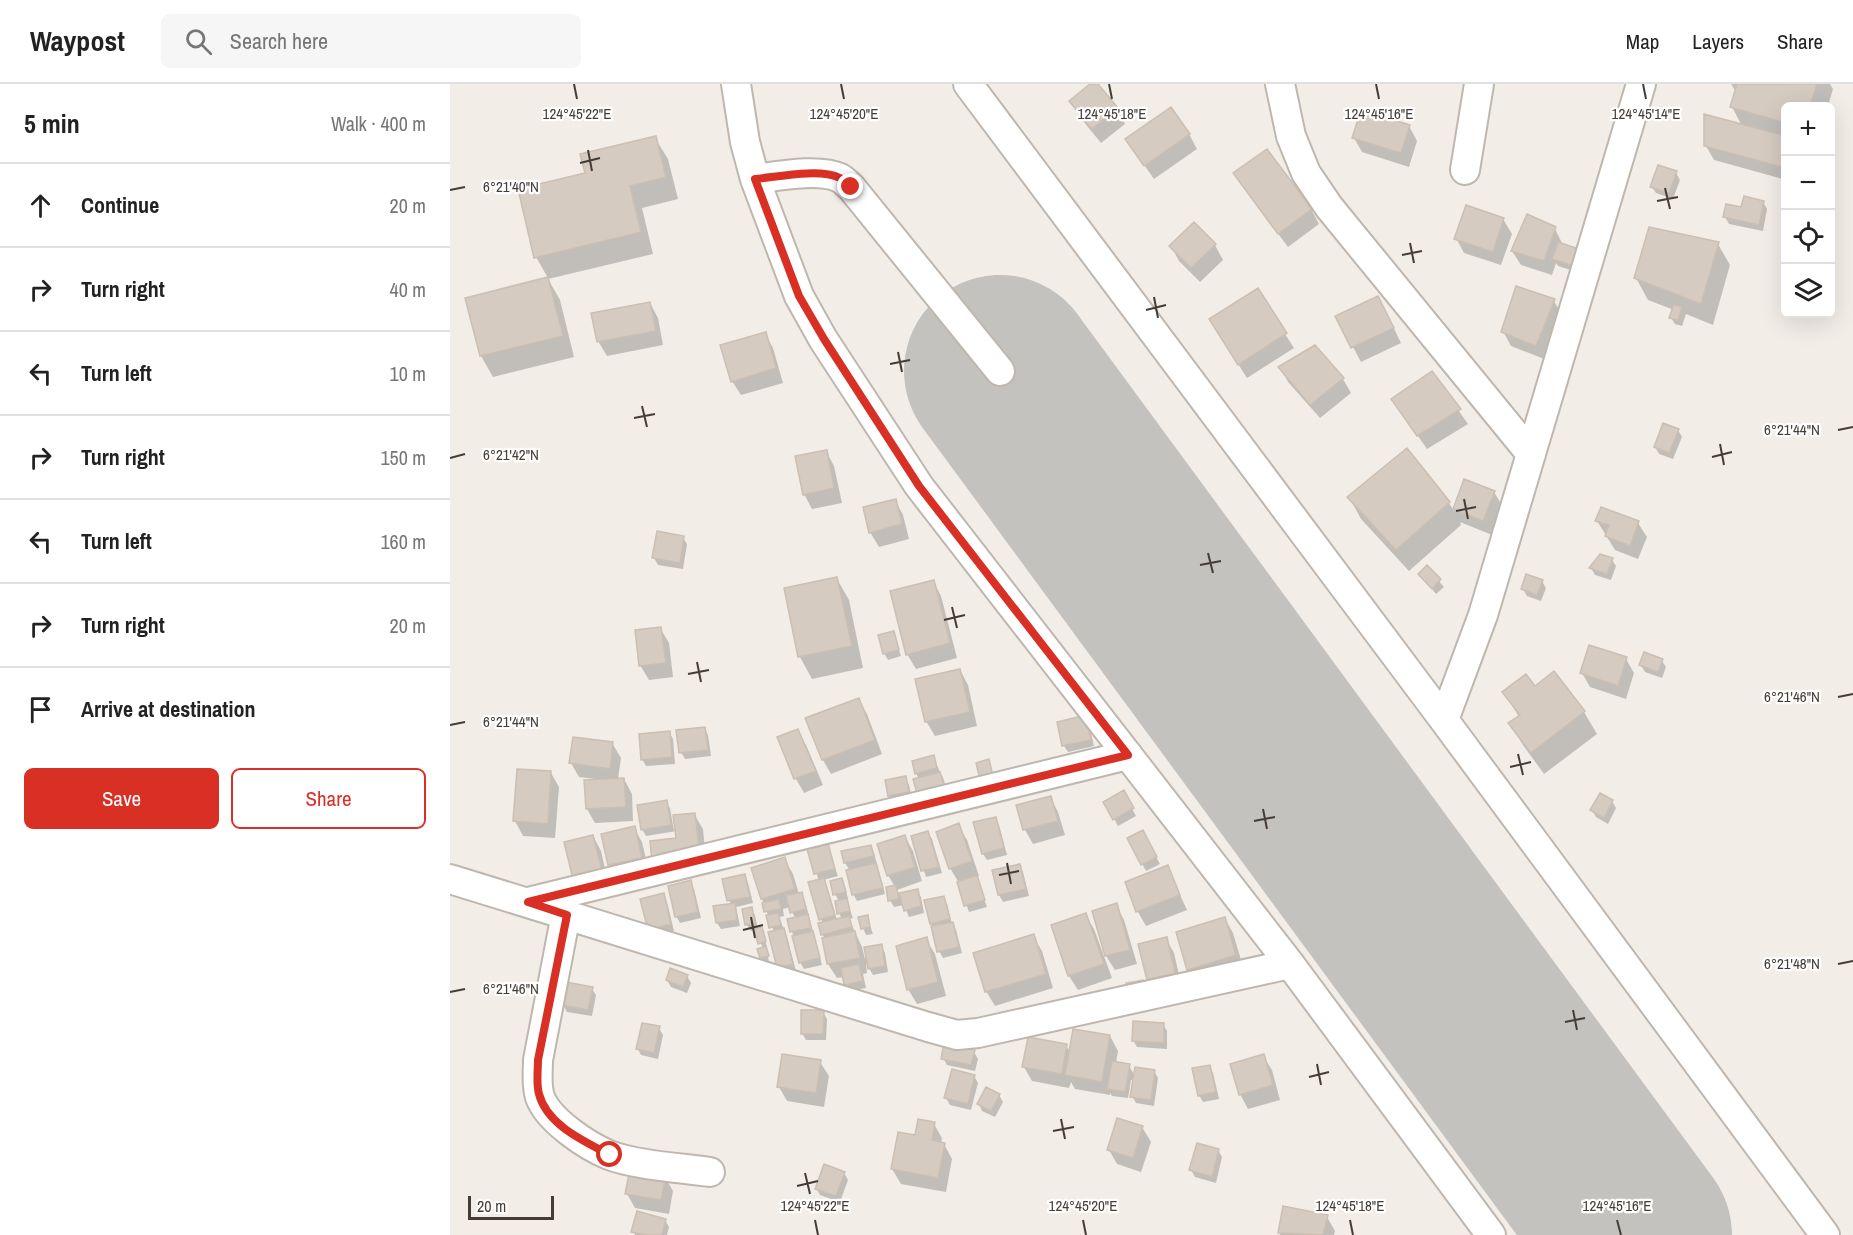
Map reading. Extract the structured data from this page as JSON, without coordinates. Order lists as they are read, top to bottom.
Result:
{
  "scale_bar": "20 m",
  "page": {
    "header": "Waypost",
    "search": "Search here",
    "nav": ["Map", "Layers", "Share"],
    "heading": ["5 min", "Walk · 400 m"],
    "map_buttons": ["+", "−"],
    "list": [
      ["Continue", "20 m"],
      ["Turn right", "40 m"],
      ["Turn left", "10 m"],
      ["Turn right", "150 m"],
      ["Turn left", "160 m"],
      ["Turn right", "20 m"],
      "Arrive at destination"
    ],
    "buttons": ["Save", "Share"],
    "scale": "20 m"
  },
  "coordinates": [
    "124°45'22\"E",
    "124°45'20\"E",
    "124°45'18\"E",
    "124°45'16\"E",
    "124°45'14\"E",
    "6°21'40\"N",
    "6°21'44\"N",
    "6°21'42\"N",
    "6°21'46\"N",
    "6°21'48\"N"
  ]
}
